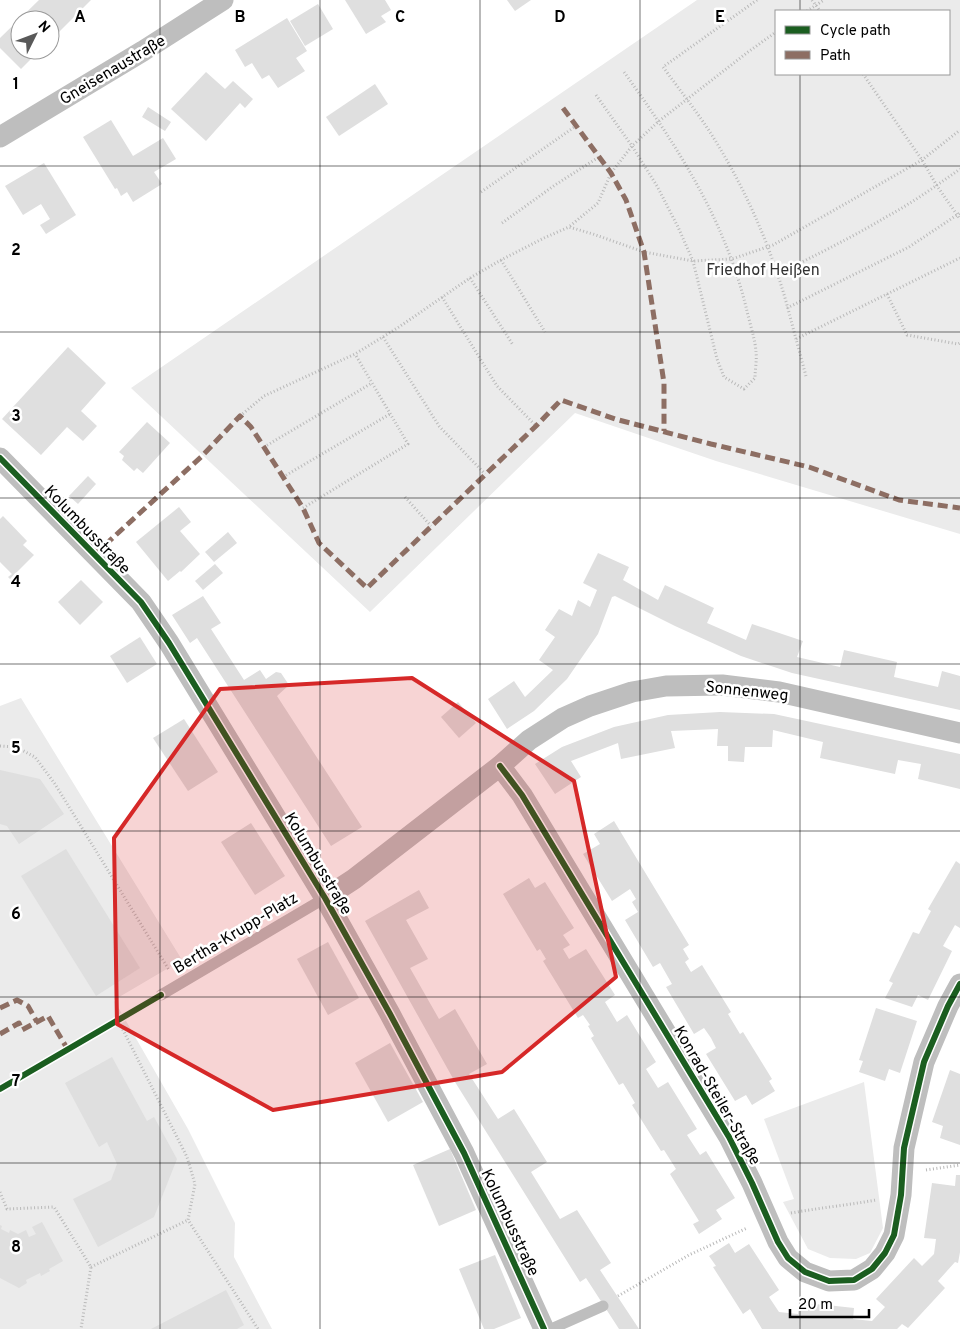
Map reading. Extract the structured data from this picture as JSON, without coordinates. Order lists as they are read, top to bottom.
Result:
{
  "streets": {
    "street": [
      "Gneisenaustraße",
      "Kolumbusstraße",
      "Sonnenweg",
      "Konrad-Steiler-Straße"
    ],
    "lane": ["Bertha-Krupp-Platz"]
  },
  "crossings": [
    ["Kolumbusstraße", "Sonnenweg"],
    ["Kolumbusstraße", "Bertha-Krupp-Platz"],
    ["Sonnenweg", "Bertha-Krupp-Platz"],
    ["Sonnenweg", "Konrad-Steiler-Straße"]
  ],
  "parks": ["Friedhof Heißen"],
  "legend": ["Cycle path", "Path"],
  "scale_bar": "20 m",
  "north": "top right",
  "grid": {
    "columns": [
      "A",
      "B",
      "C",
      "D",
      "E"
    ],
    "rows": [
      "1",
      "2",
      "3",
      "4",
      "5",
      "6",
      "7",
      "8"
    ]
  }
}
